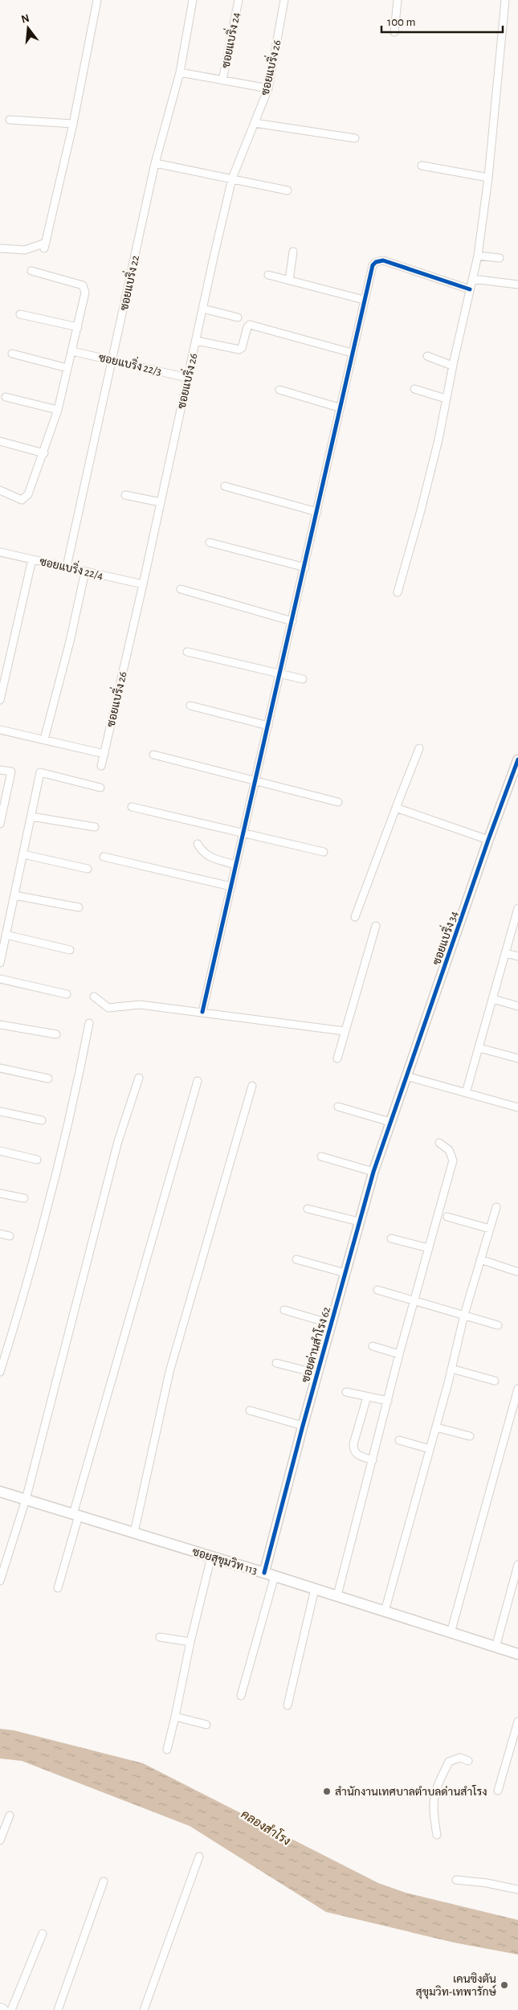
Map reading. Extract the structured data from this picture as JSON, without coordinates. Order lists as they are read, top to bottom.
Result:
{
  "streets": {
    "main road": ["ซอยสุขุมวิท 113"],
    "street": [
      "ซอยแบริ่ง 24",
      "ซอยแบริ่ง 26",
      "ซอยแบริ่ง 22",
      "ซอยแบริ่ง 22/3",
      "ซอยแบริ่ง 22/4",
      "ซอยแบริ่ง 34",
      "ซอยด่านสำโรง 62"
    ]
  },
  "crossings": [
    ["ซอยแบริ่ง 26", "ซอยแบริ่ง 22/3"],
    ["ซอยแบริ่ง 26", "ซอยแบริ่ง 22/4"],
    ["ซอยแบริ่ง 22", "ซอยแบริ่ง 22/3"],
    ["ซอยแบริ่ง 22", "ซอยแบริ่ง 22/4"],
    ["ซอยแบริ่ง 34", "ซอยด่านสำโรง 62"],
    ["ซอยด่านสำโรง 62", "ซอยสุขุมวิท 113"]
  ],
  "water": ["คลองสำโรง"],
  "places": ["สำนักงานเทศบาลตำบลด่านสำโรง", "เคนซิงตัน สุขุมวิท-เทพารักษ์"],
  "scale_bar": "100 m",
  "north": "top"
}
